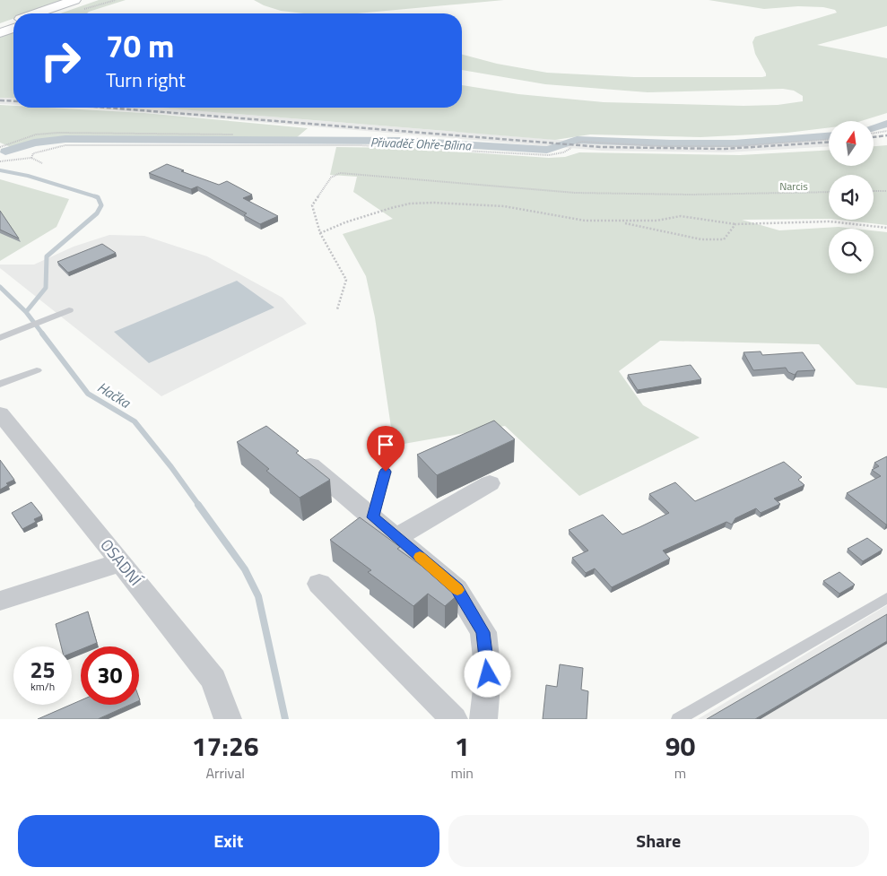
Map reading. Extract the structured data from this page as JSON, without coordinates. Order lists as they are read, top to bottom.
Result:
{
  "streets": {
    "street": ["OSADNÍ"]
  },
  "water": ["Přivaděč Ohře-Bílina", "Hačka"],
  "parks": ["Narcis"],
  "north": "top",
  "page": {
    "turn": ["70 m", "Turn right"],
    "speed": "25 km/h",
    "limit": "30",
    "eta": [
      "17:26",
      "Arrival",
      "1",
      "min",
      "90",
      "m"
    ],
    "buttons": ["Exit", "Share"]
  }
}
